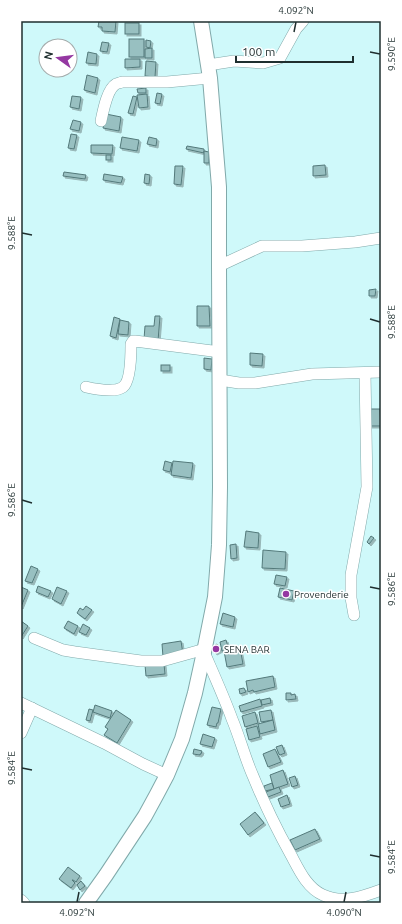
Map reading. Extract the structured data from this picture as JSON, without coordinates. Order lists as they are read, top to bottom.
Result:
{
  "places": ["Provenderie", "SENA BAR"],
  "scale_bar": "100 m",
  "north": "left",
  "coordinates": [
    "4.092°N",
    "9.590°E",
    "9.588°E",
    "9.586°E",
    "9.584°E",
    "4.090°N"
  ]
}
